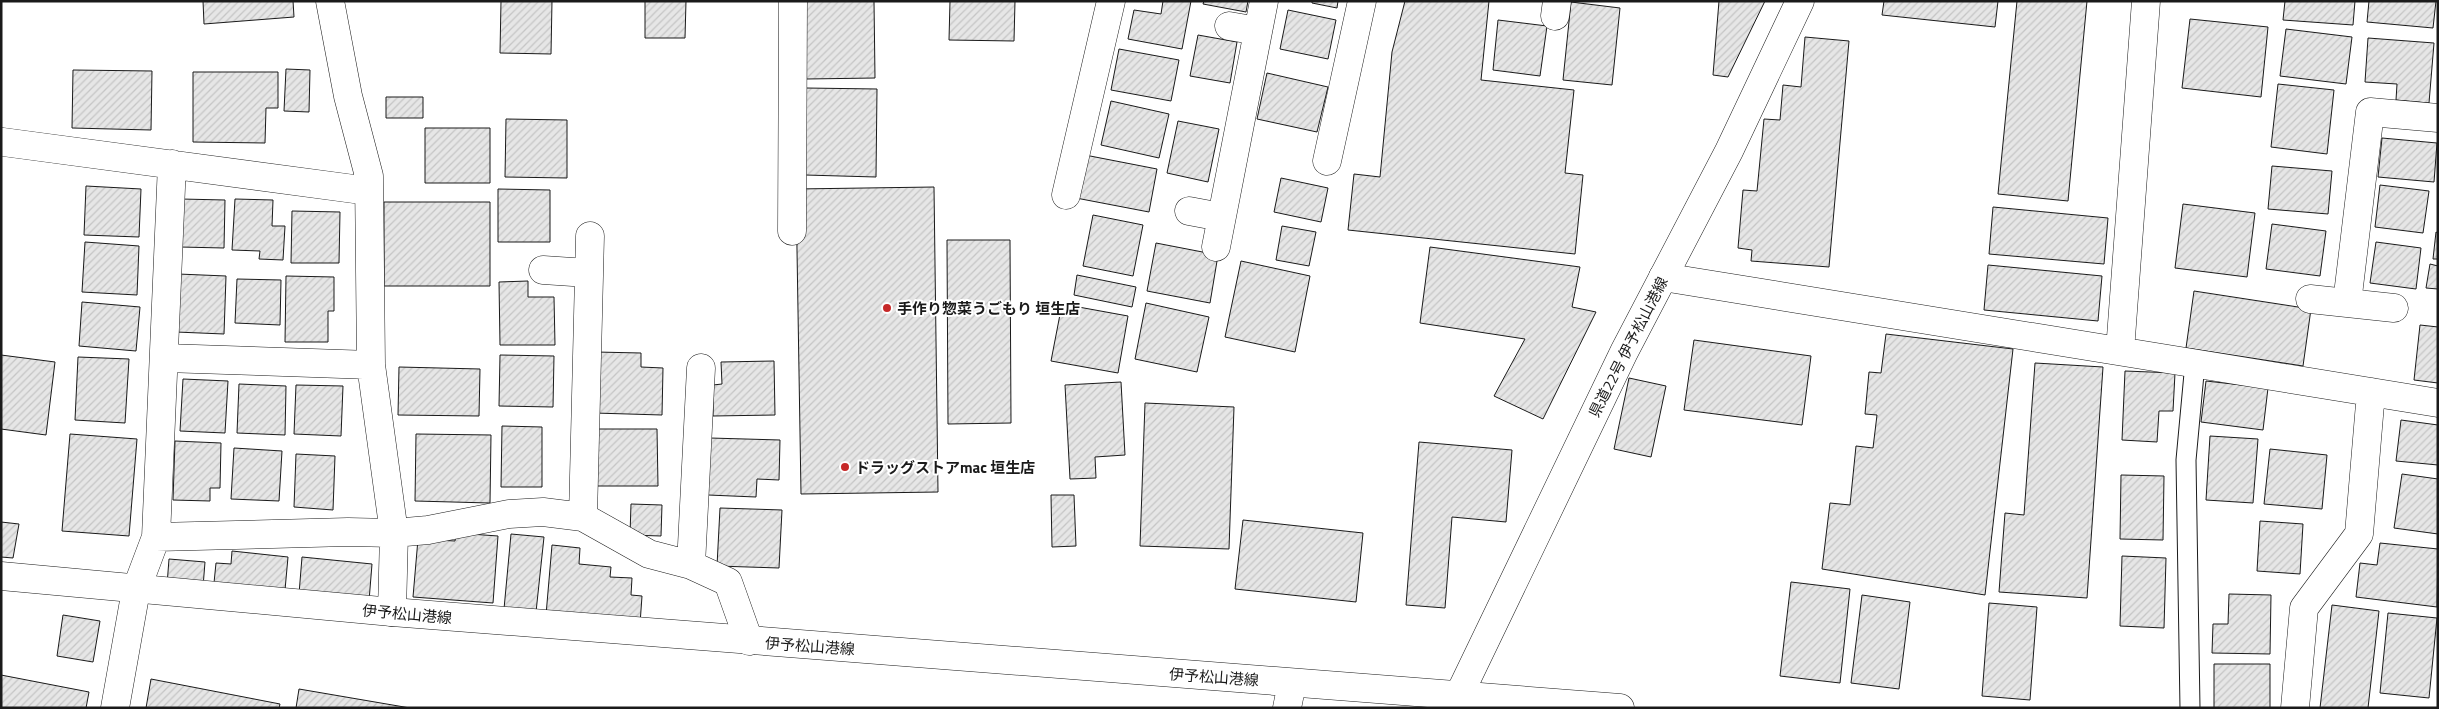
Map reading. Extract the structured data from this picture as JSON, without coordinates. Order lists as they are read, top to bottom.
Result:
{
  "streets": {
    "street": ["県道22号 伊予松山港線", "伊予松山港線"]
  },
  "crossings": [
    ["県道22号 伊予松山港線", "伊予松山港線"]
  ],
  "places": ["手作り惣菜うごもり 垣生店", "ドラッグストアmac 垣生店"]
}
